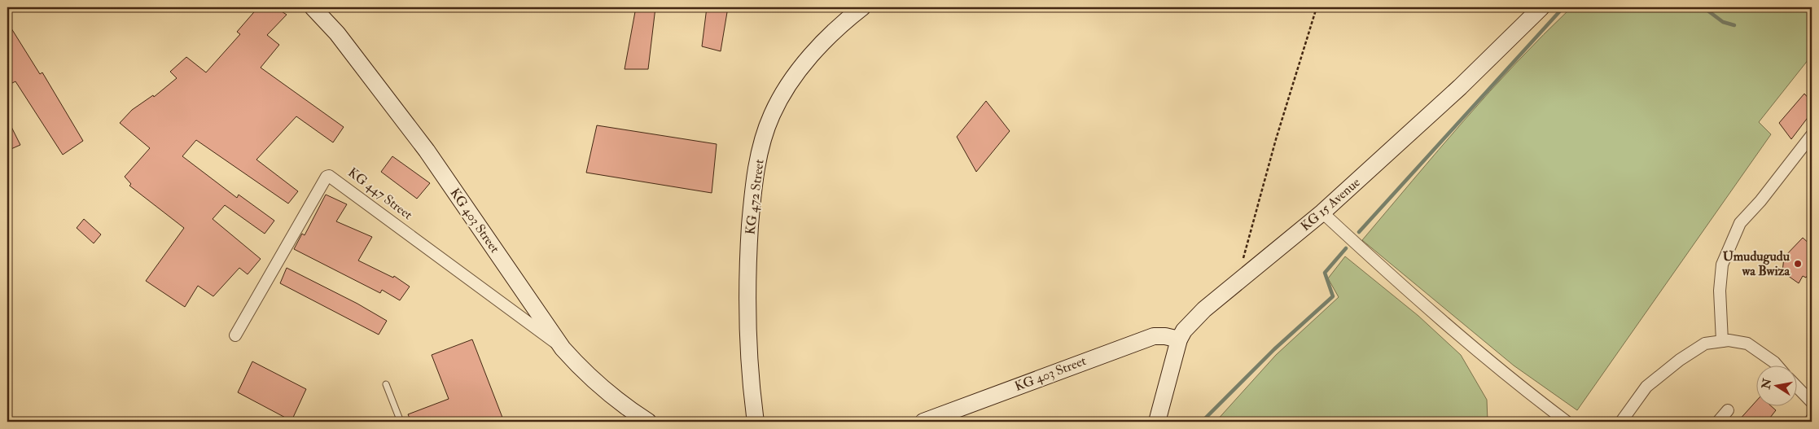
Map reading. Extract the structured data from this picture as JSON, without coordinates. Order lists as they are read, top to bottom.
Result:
{
  "streets": {
    "main road": ["KG 472 Street", "KG 15 Avenue", "KG 403 Street"],
    "street": ["KG 447 Street"]
  },
  "crossings": [
    ["KG 447 Street", "KG 403 Street"],
    ["KG 15 Avenue", "KG 403 Street"]
  ],
  "places": ["Umudugudu wa Bwiza"],
  "north": "left"
}
